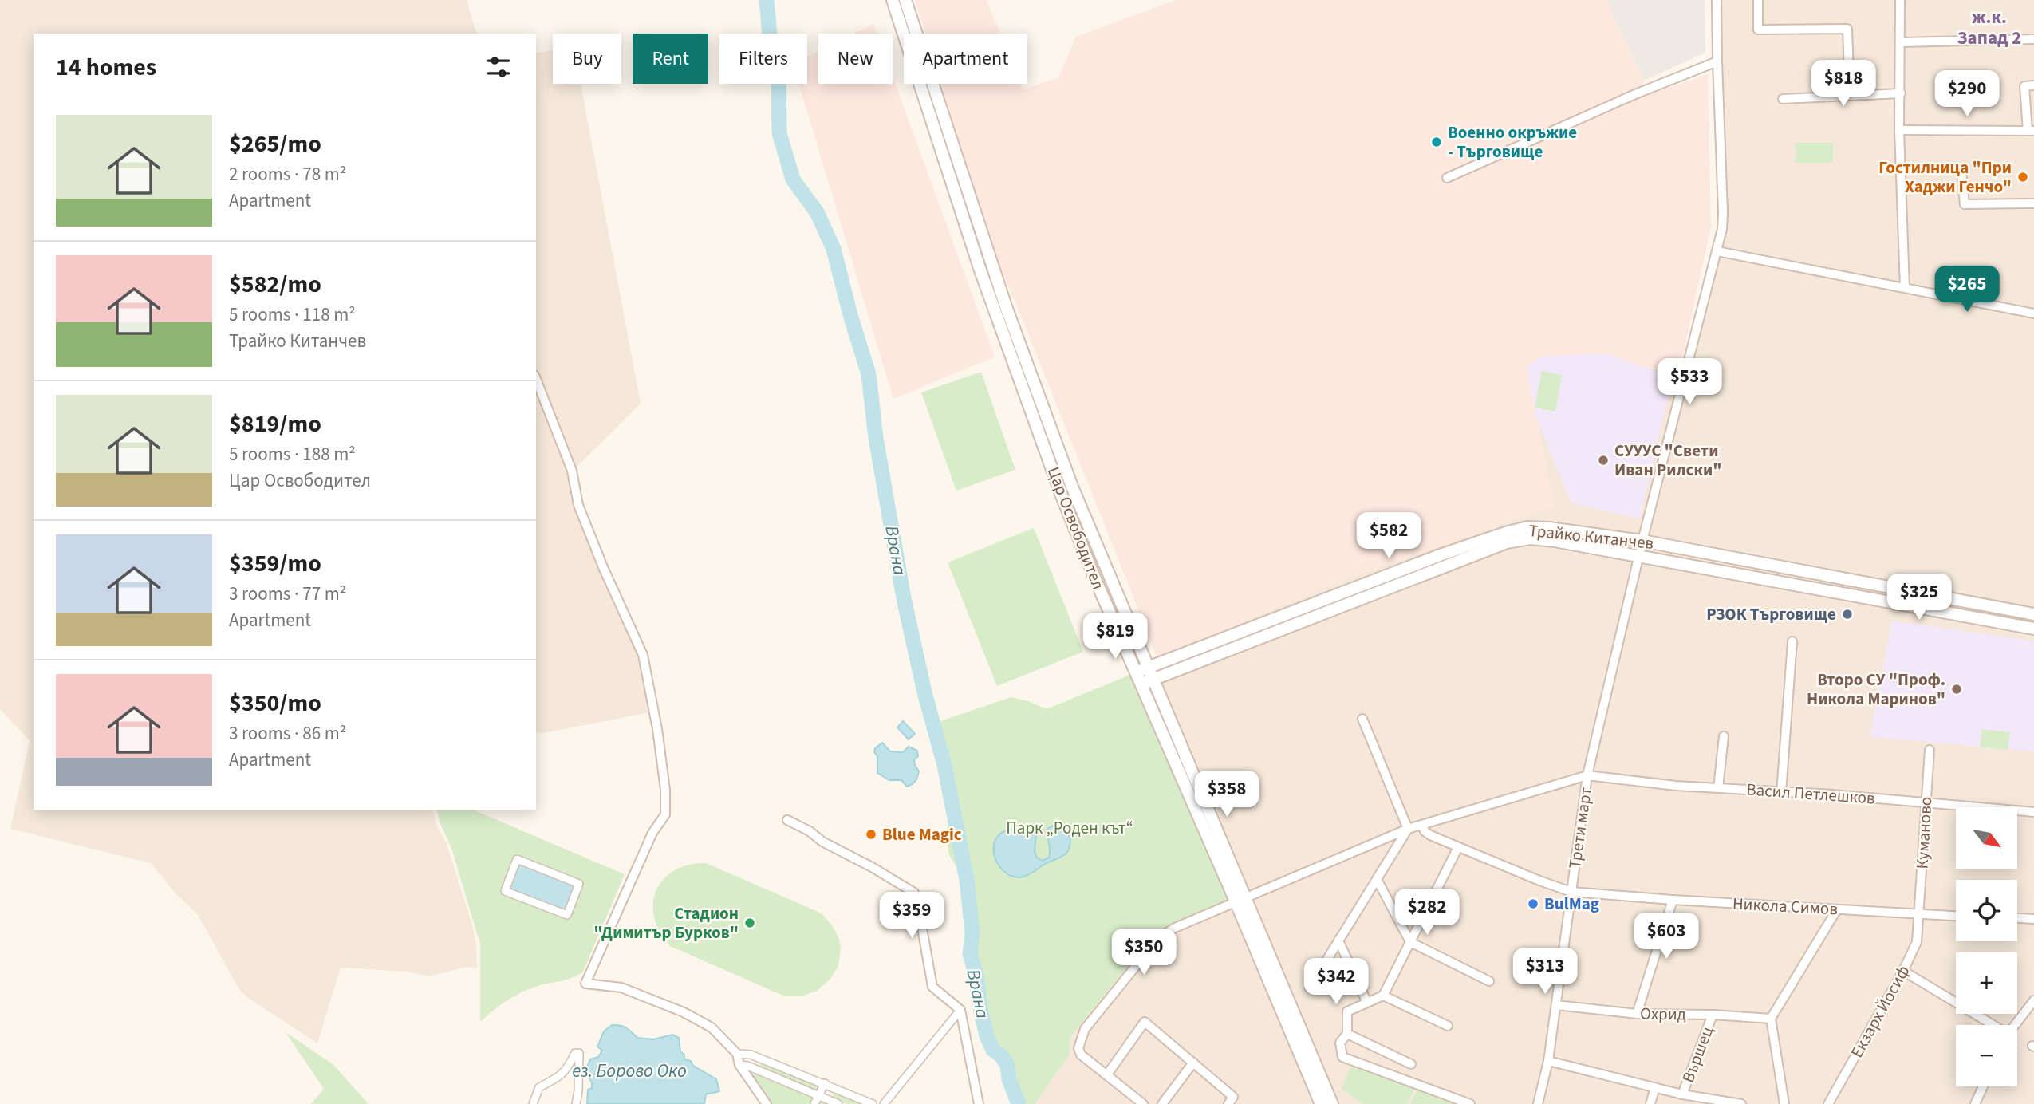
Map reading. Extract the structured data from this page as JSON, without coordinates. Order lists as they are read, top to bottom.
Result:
{
  "streets": {
    "street": [
      "Цар Освободител",
      "Трайко Китанчев",
      "Васил Петлешков",
      "Трети март",
      "Куманово",
      "Никола Симов",
      "Екзарх Йосиф",
      "Охрид",
      "Вършец"
    ]
  },
  "crossings": [
    ["Цар Освободител", "Трайко Китанчев"],
    ["Трайко Китанчев", "Трети март"],
    ["Васил Петлешков", "Трети март"],
    ["Васил Петлешков", "Куманово"],
    ["Трети март", "Никола Симов"],
    ["Трети март", "Охрид"],
    ["Куманово", "Никола Симов"],
    ["Куманово", "Екзарх Йосиф"],
    ["Никола Симов", "Екзарх Йосиф"],
    ["Охрид", "Вършец"]
  ],
  "districts": ["ж.к. Запад 2"],
  "water": ["Врана", "ез. Борово Око"],
  "parks": ["Парк „Роден кът“"],
  "places": [
    "Военно окръжие - Търговище",
    "Гостилница \"При Хаджи Генчо\"",
    "СУУУС \"Свети Иван Рилски\"",
    "РЗОК Търговище",
    "Второ СУ \"Проф. Никола Маринов\"",
    "Blue Magic",
    "BulMag",
    "Стадион \"Димитър Бурков\""
  ],
  "north": "bottom right",
  "page": {
    "chip": [
      "Buy",
      "Rent",
      "Filters",
      "New",
      "Apartment"
    ],
    "heading": "14 homes",
    "price": [
      "$818",
      "$290",
      "$265",
      "$533",
      "$582",
      "$325",
      "$819",
      "$358",
      "$282",
      "$359",
      "$603",
      "$350",
      "$313",
      "$342"
    ],
    "list": [
      {
        "name": "$265/mo",
        "note": "2 rooms · 78 m² · Apartment"
      },
      {
        "name": "$582/mo",
        "note": "5 rooms · 118 m² · Трайко Китанчев"
      },
      {
        "name": "$819/mo",
        "note": "5 rooms · 188 m² · Цар Освободител"
      },
      {
        "name": "$359/mo",
        "note": "3 rooms · 77 m² · Apartment"
      },
      {
        "name": "$350/mo",
        "note": "3 rooms · 86 m² · Apartment"
      }
    ],
    "map_buttons": ["+", "−"]
  }
}
